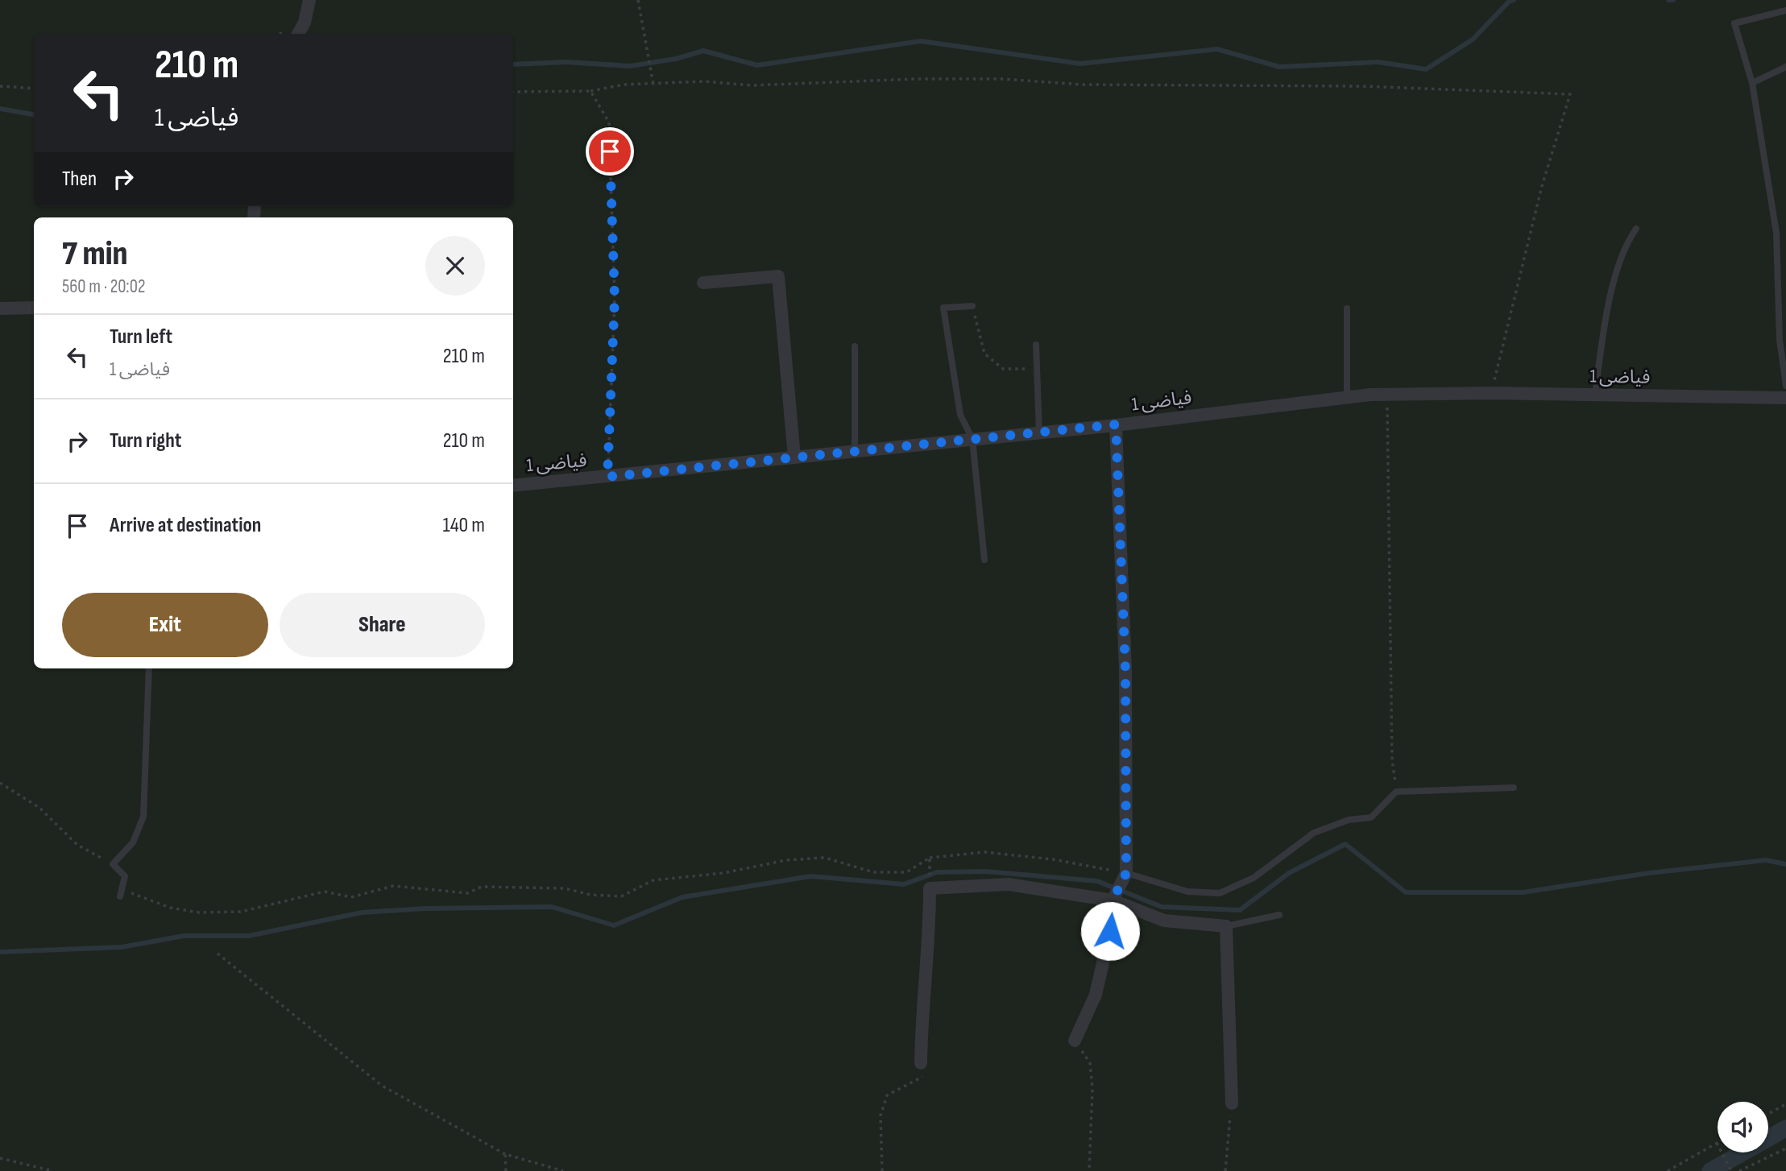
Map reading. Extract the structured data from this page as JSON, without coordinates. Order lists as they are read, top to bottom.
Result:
{
  "streets": {
    "street": ["فیاضی 1"]
  },
  "page": {
    "turn": ["210 m", "فیاضی 1"],
    "then": "Then",
    "heading": ["7 min", "560 m · 20:02"],
    "list": [
      {
        "name": "Turn left",
        "note": "فیاضی 1",
        "value": "210 m"
      },
      {
        "name": "Turn right",
        "value": "210 m"
      },
      {
        "name": "Arrive at destination",
        "value": "140 m"
      }
    ],
    "buttons": ["Exit", "Share"]
  }
}
